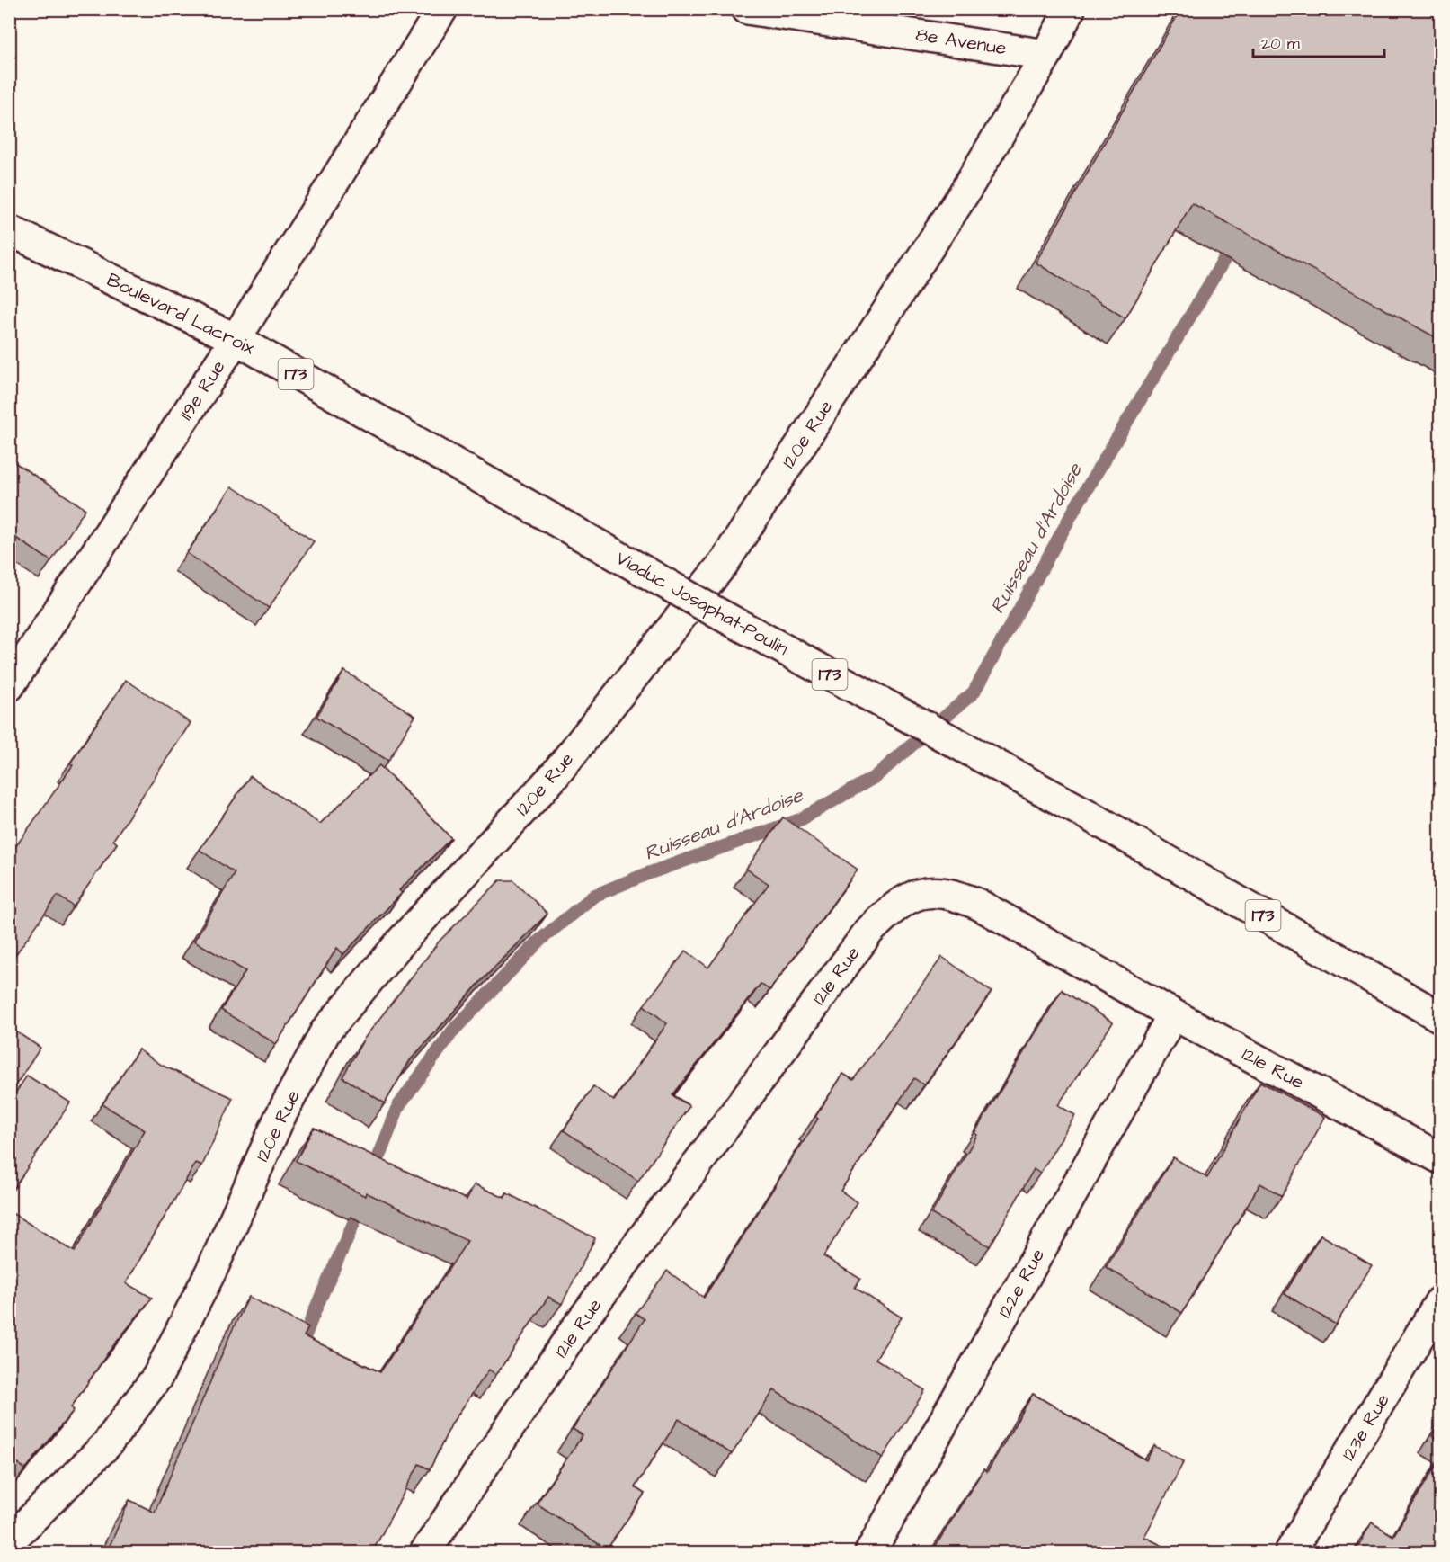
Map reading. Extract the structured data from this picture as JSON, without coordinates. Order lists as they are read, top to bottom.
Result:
{
  "streets": {
    "street": [
      "8e Avenue",
      "Boulevard Lacroix",
      "173",
      "119e Rue",
      "120e Rue",
      "Viaduc Josaphat-Poulin",
      "121e Rue",
      "122e Rue",
      "123e Rue"
    ]
  },
  "crossings": [
    ["8e Avenue", "120e Rue"],
    ["Boulevard Lacroix", "119e Rue"],
    ["Boulevard Lacroix", "Viaduc Josaphat-Poulin"],
    ["121e Rue", "122e Rue"]
  ],
  "water": ["Ruisseau d'Ardoise"],
  "scale_bar": "20 m"
}
